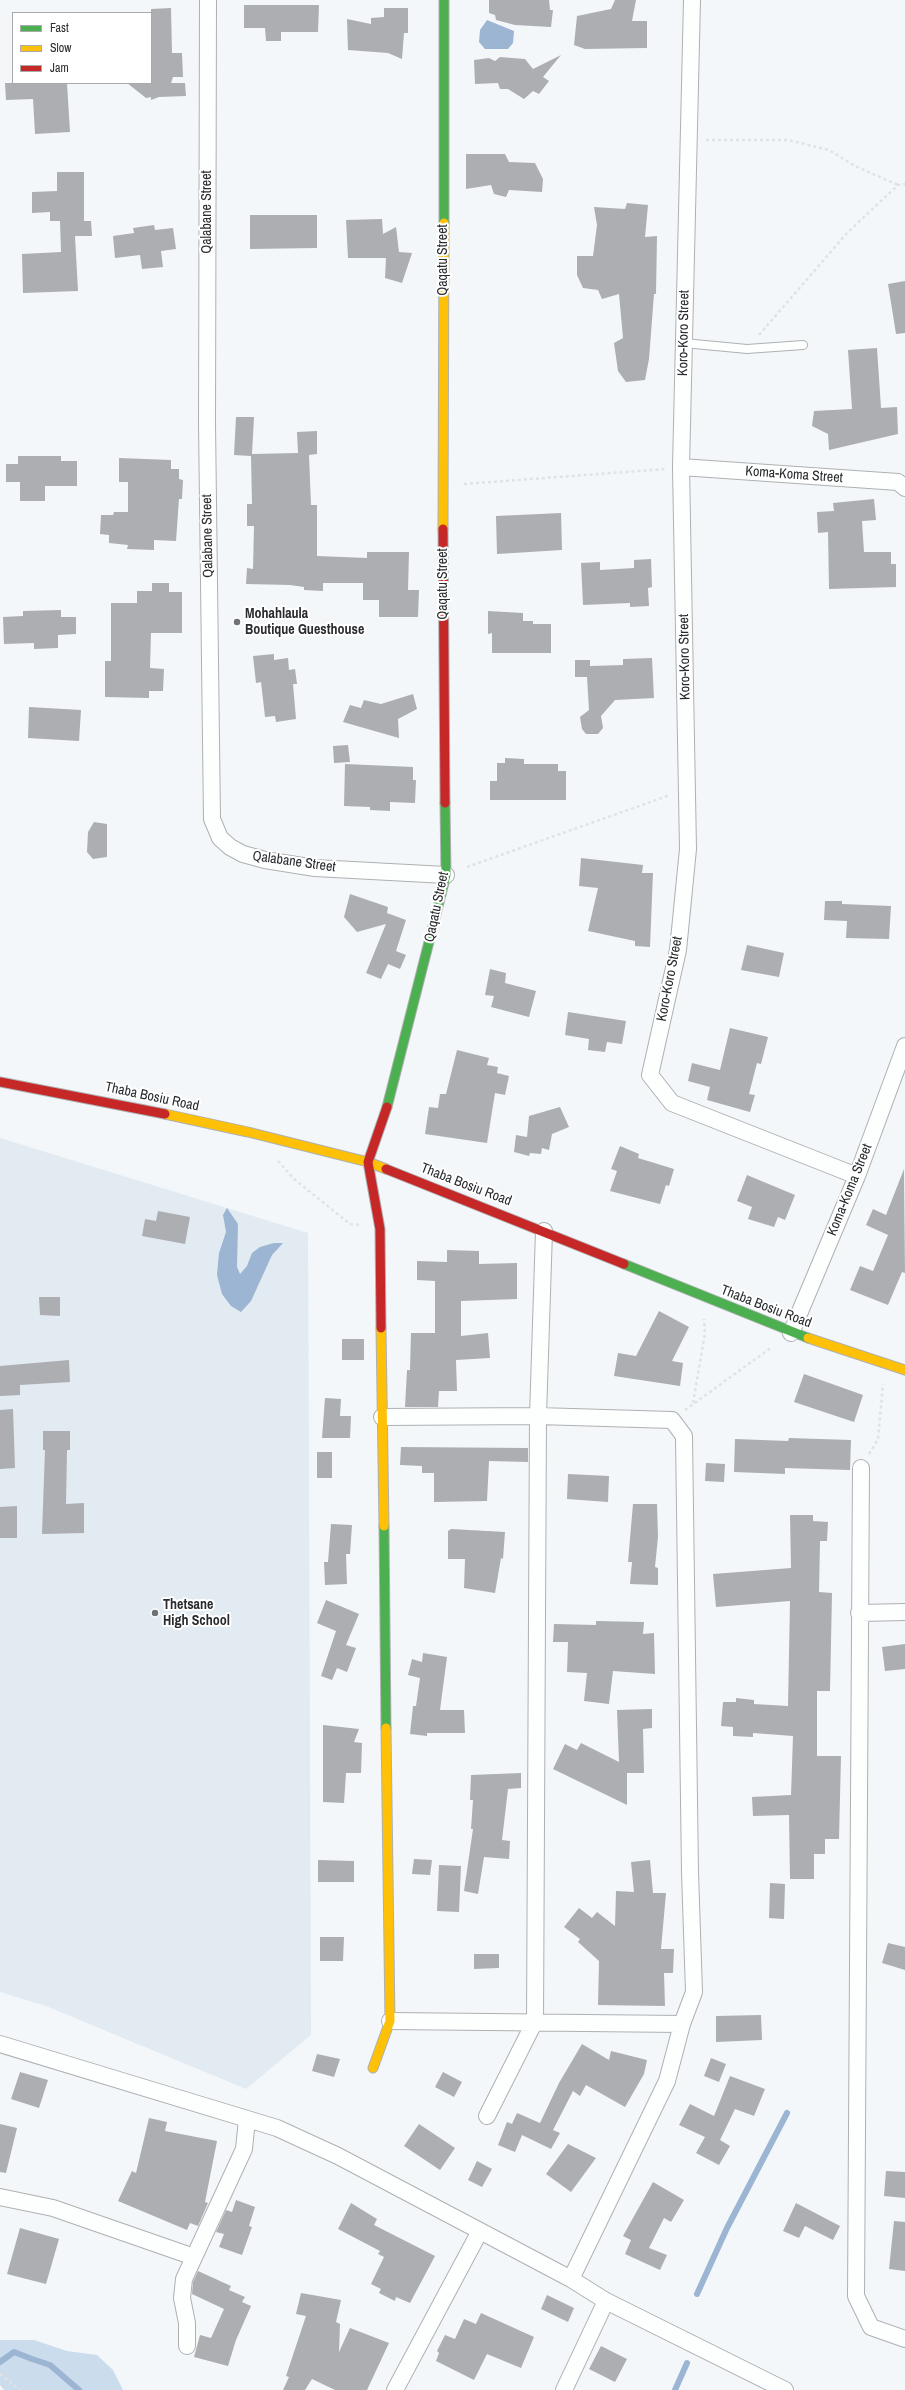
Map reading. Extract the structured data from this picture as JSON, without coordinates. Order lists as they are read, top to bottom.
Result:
{
  "streets": {
    "street": [
      "Qalabane Street",
      "Qaqatu Street",
      "Koro-Koro Street",
      "Koma-Koma Street",
      "Thaba Bosiu Road"
    ]
  },
  "crossings": [
    ["Qalabane Street", "Qaqatu Street"],
    ["Qaqatu Street", "Thaba Bosiu Road"],
    ["Koro-Koro Street", "Koma-Koma Street"],
    ["Koma-Koma Street", "Thaba Bosiu Road"]
  ],
  "places": ["Mohahlaula Boutique Guesthouse", "Thetsane High School"],
  "legend": ["Fast", "Slow", "Jam"]
}
